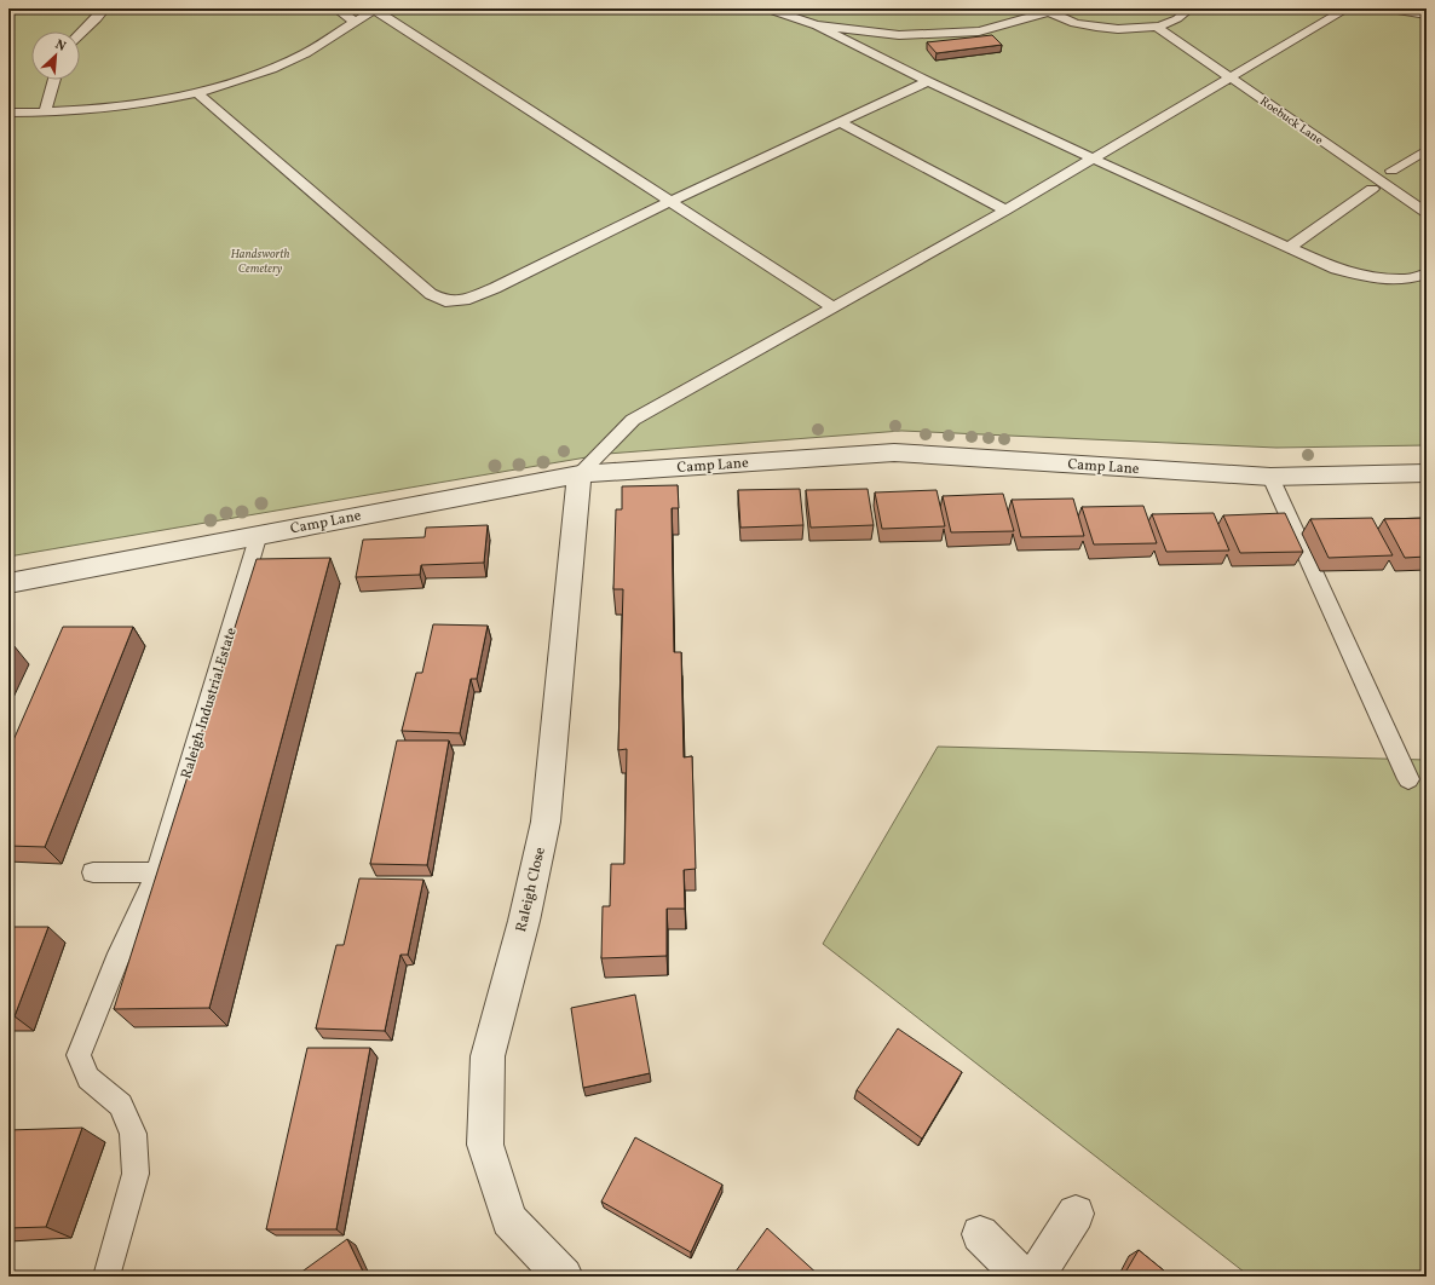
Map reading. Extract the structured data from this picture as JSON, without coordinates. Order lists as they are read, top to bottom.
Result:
{
  "streets": {
    "street": ["Camp Lane", "Raleigh Close"],
    "lane": ["Roebuck Lane", "Raleigh Industrial Estate"]
  },
  "crossings": [
    ["Camp Lane", "Raleigh Industrial Estate"],
    ["Camp Lane", "Raleigh Close"]
  ],
  "parks": ["Handsworth Cemetery"],
  "north": "top right"
}
